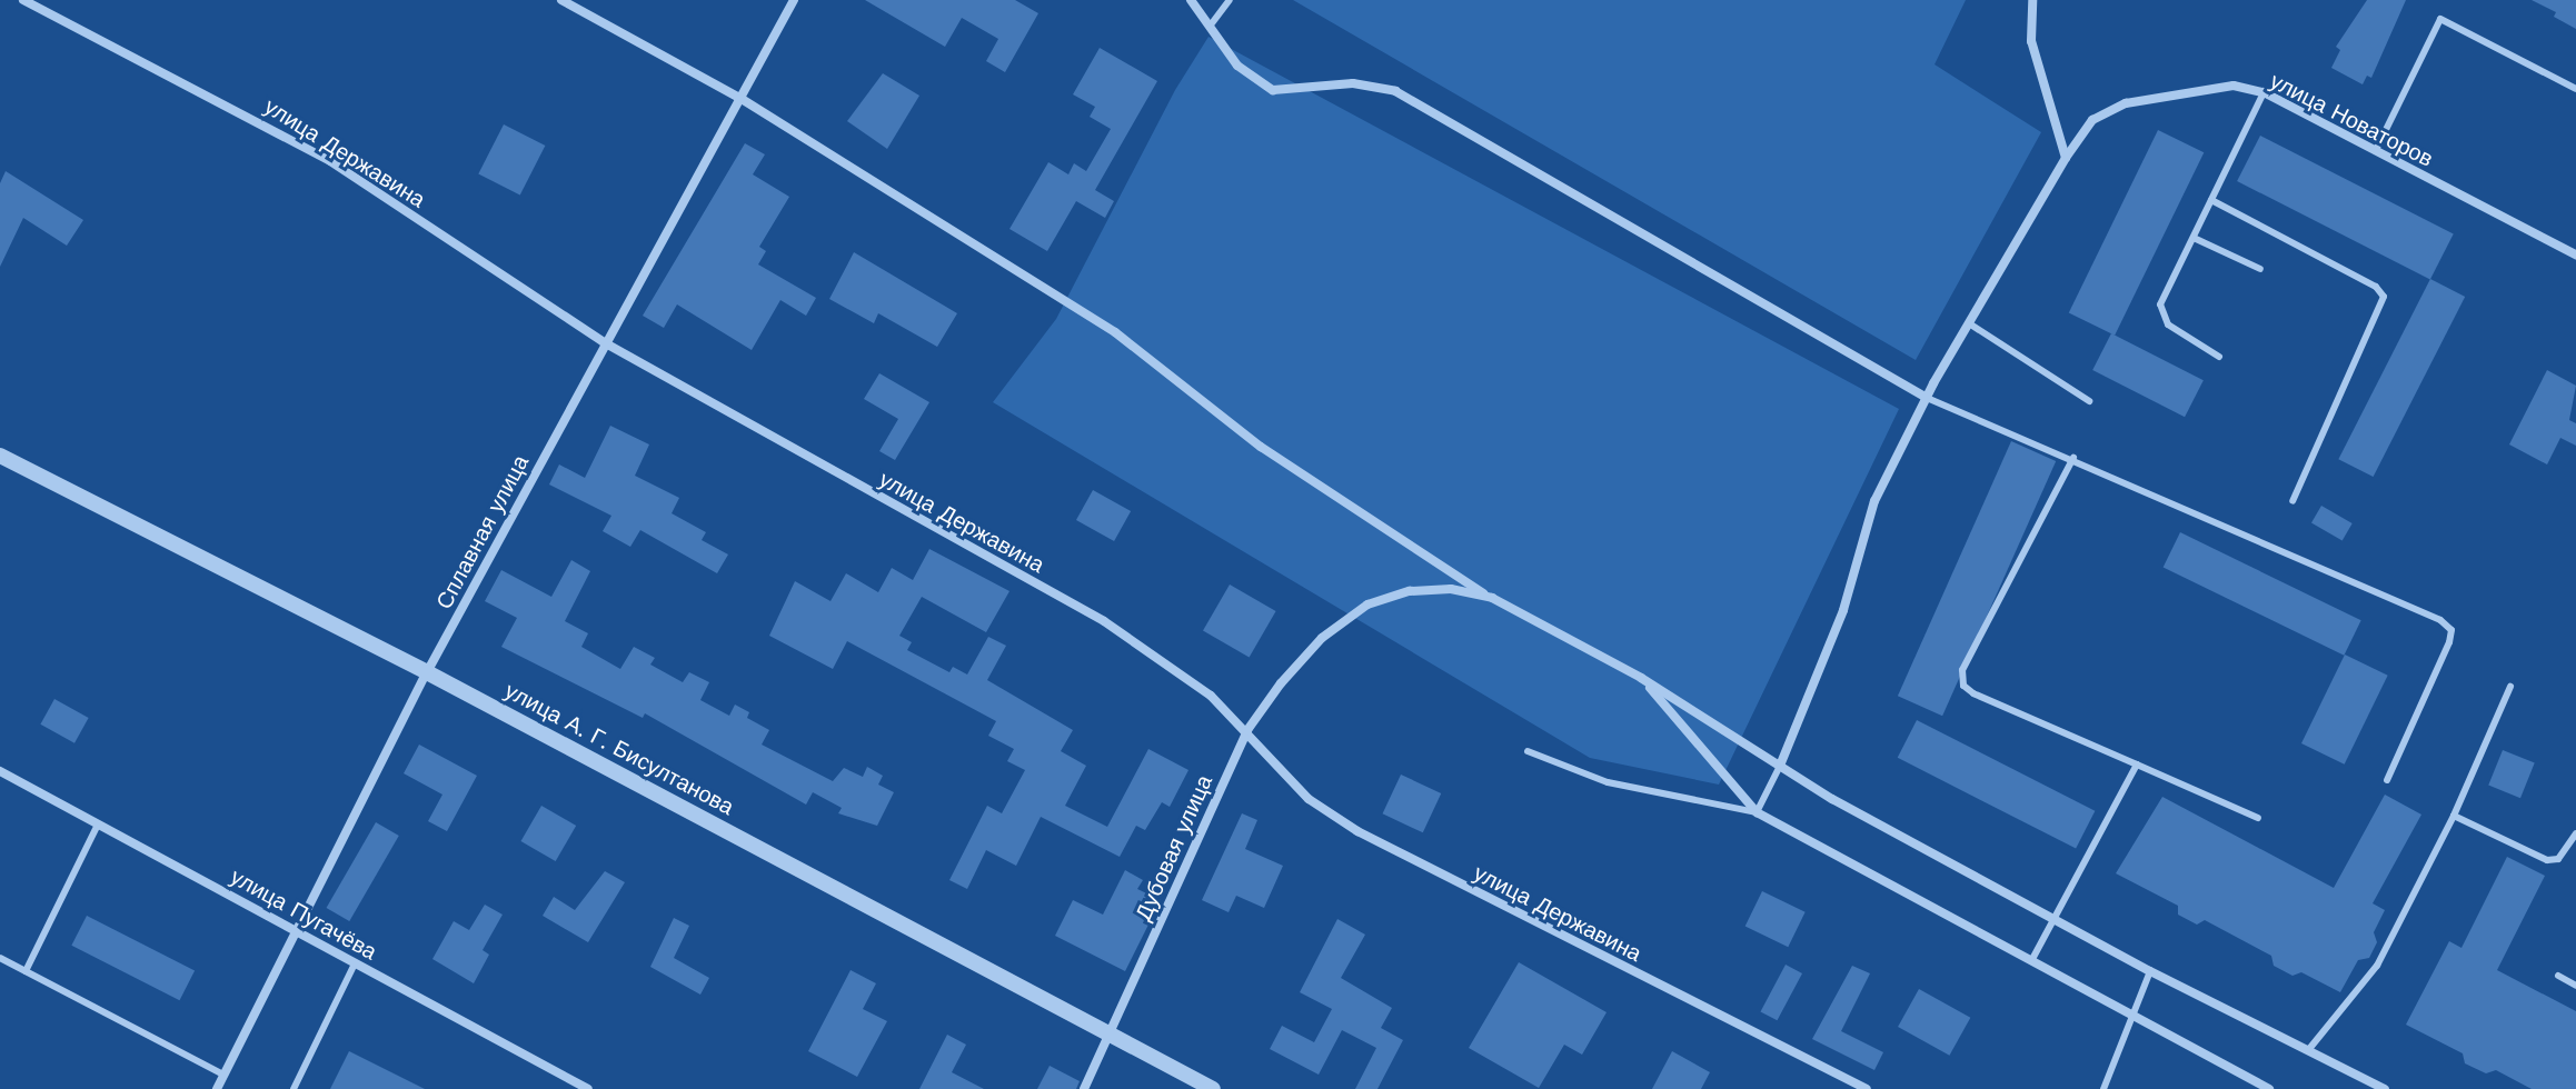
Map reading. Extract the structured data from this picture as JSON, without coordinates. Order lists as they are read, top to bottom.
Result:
{
  "streets": {
    "street": [
      "улица Новаторов",
      "улица Державина",
      "Сплавная улица",
      "улица А. Г. Бисултанова",
      "Дубовая улица",
      "улица Пугачёва"
    ]
  },
  "crossings": [
    ["улица Державина", "Сплавная улица"],
    ["улица Державина", "Дубовая улица"],
    ["Сплавная улица", "улица А. Г. Бисултанова"],
    ["Сплавная улица", "улица Пугачёва"],
    ["улица А. Г. Бисултанова", "Дубовая улица"]
  ]
}
